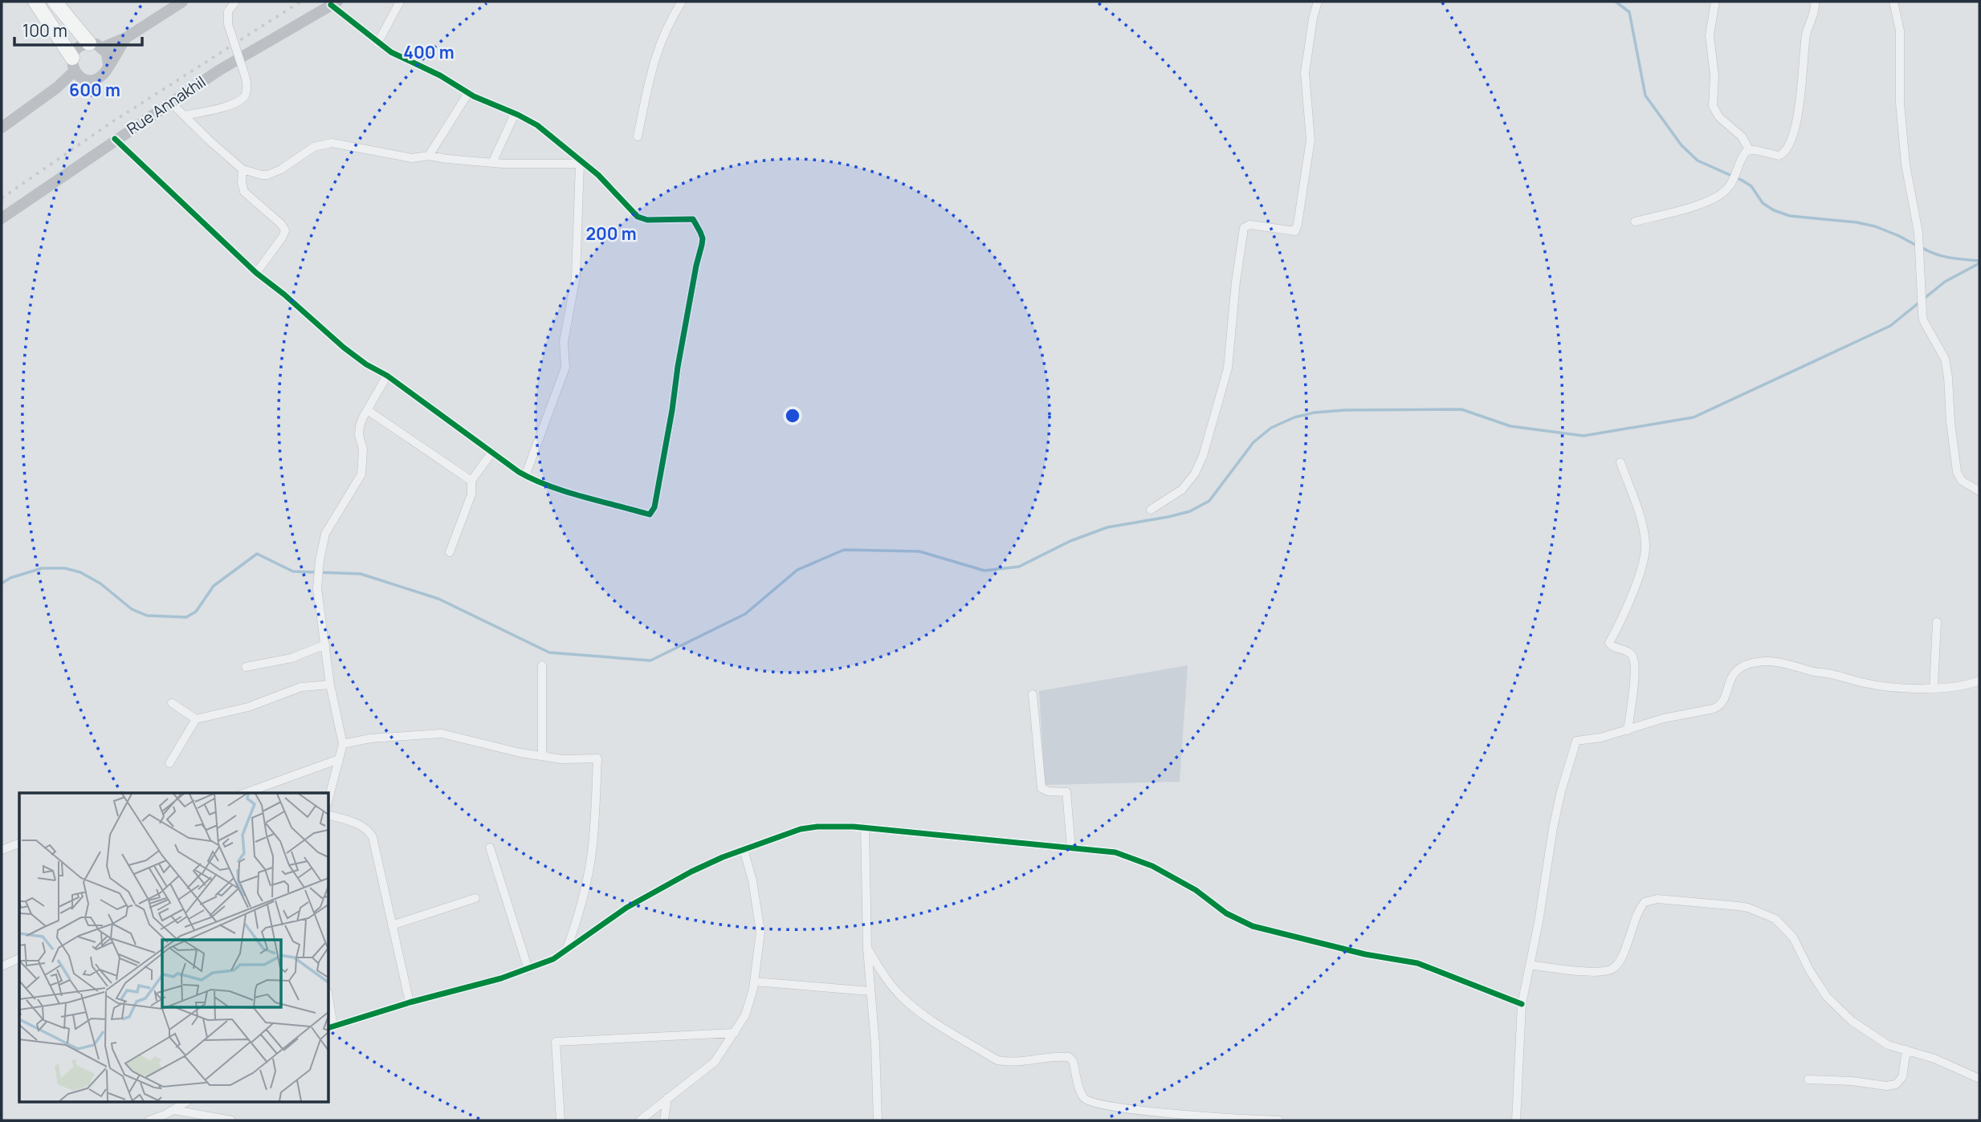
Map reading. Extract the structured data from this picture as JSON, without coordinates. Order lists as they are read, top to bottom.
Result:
{
  "streets": {
    "street": ["Rue Annakhil"]
  },
  "scale_bar": "100 m",
  "rings": ["400 m", "600 m", "200 m"]
}
